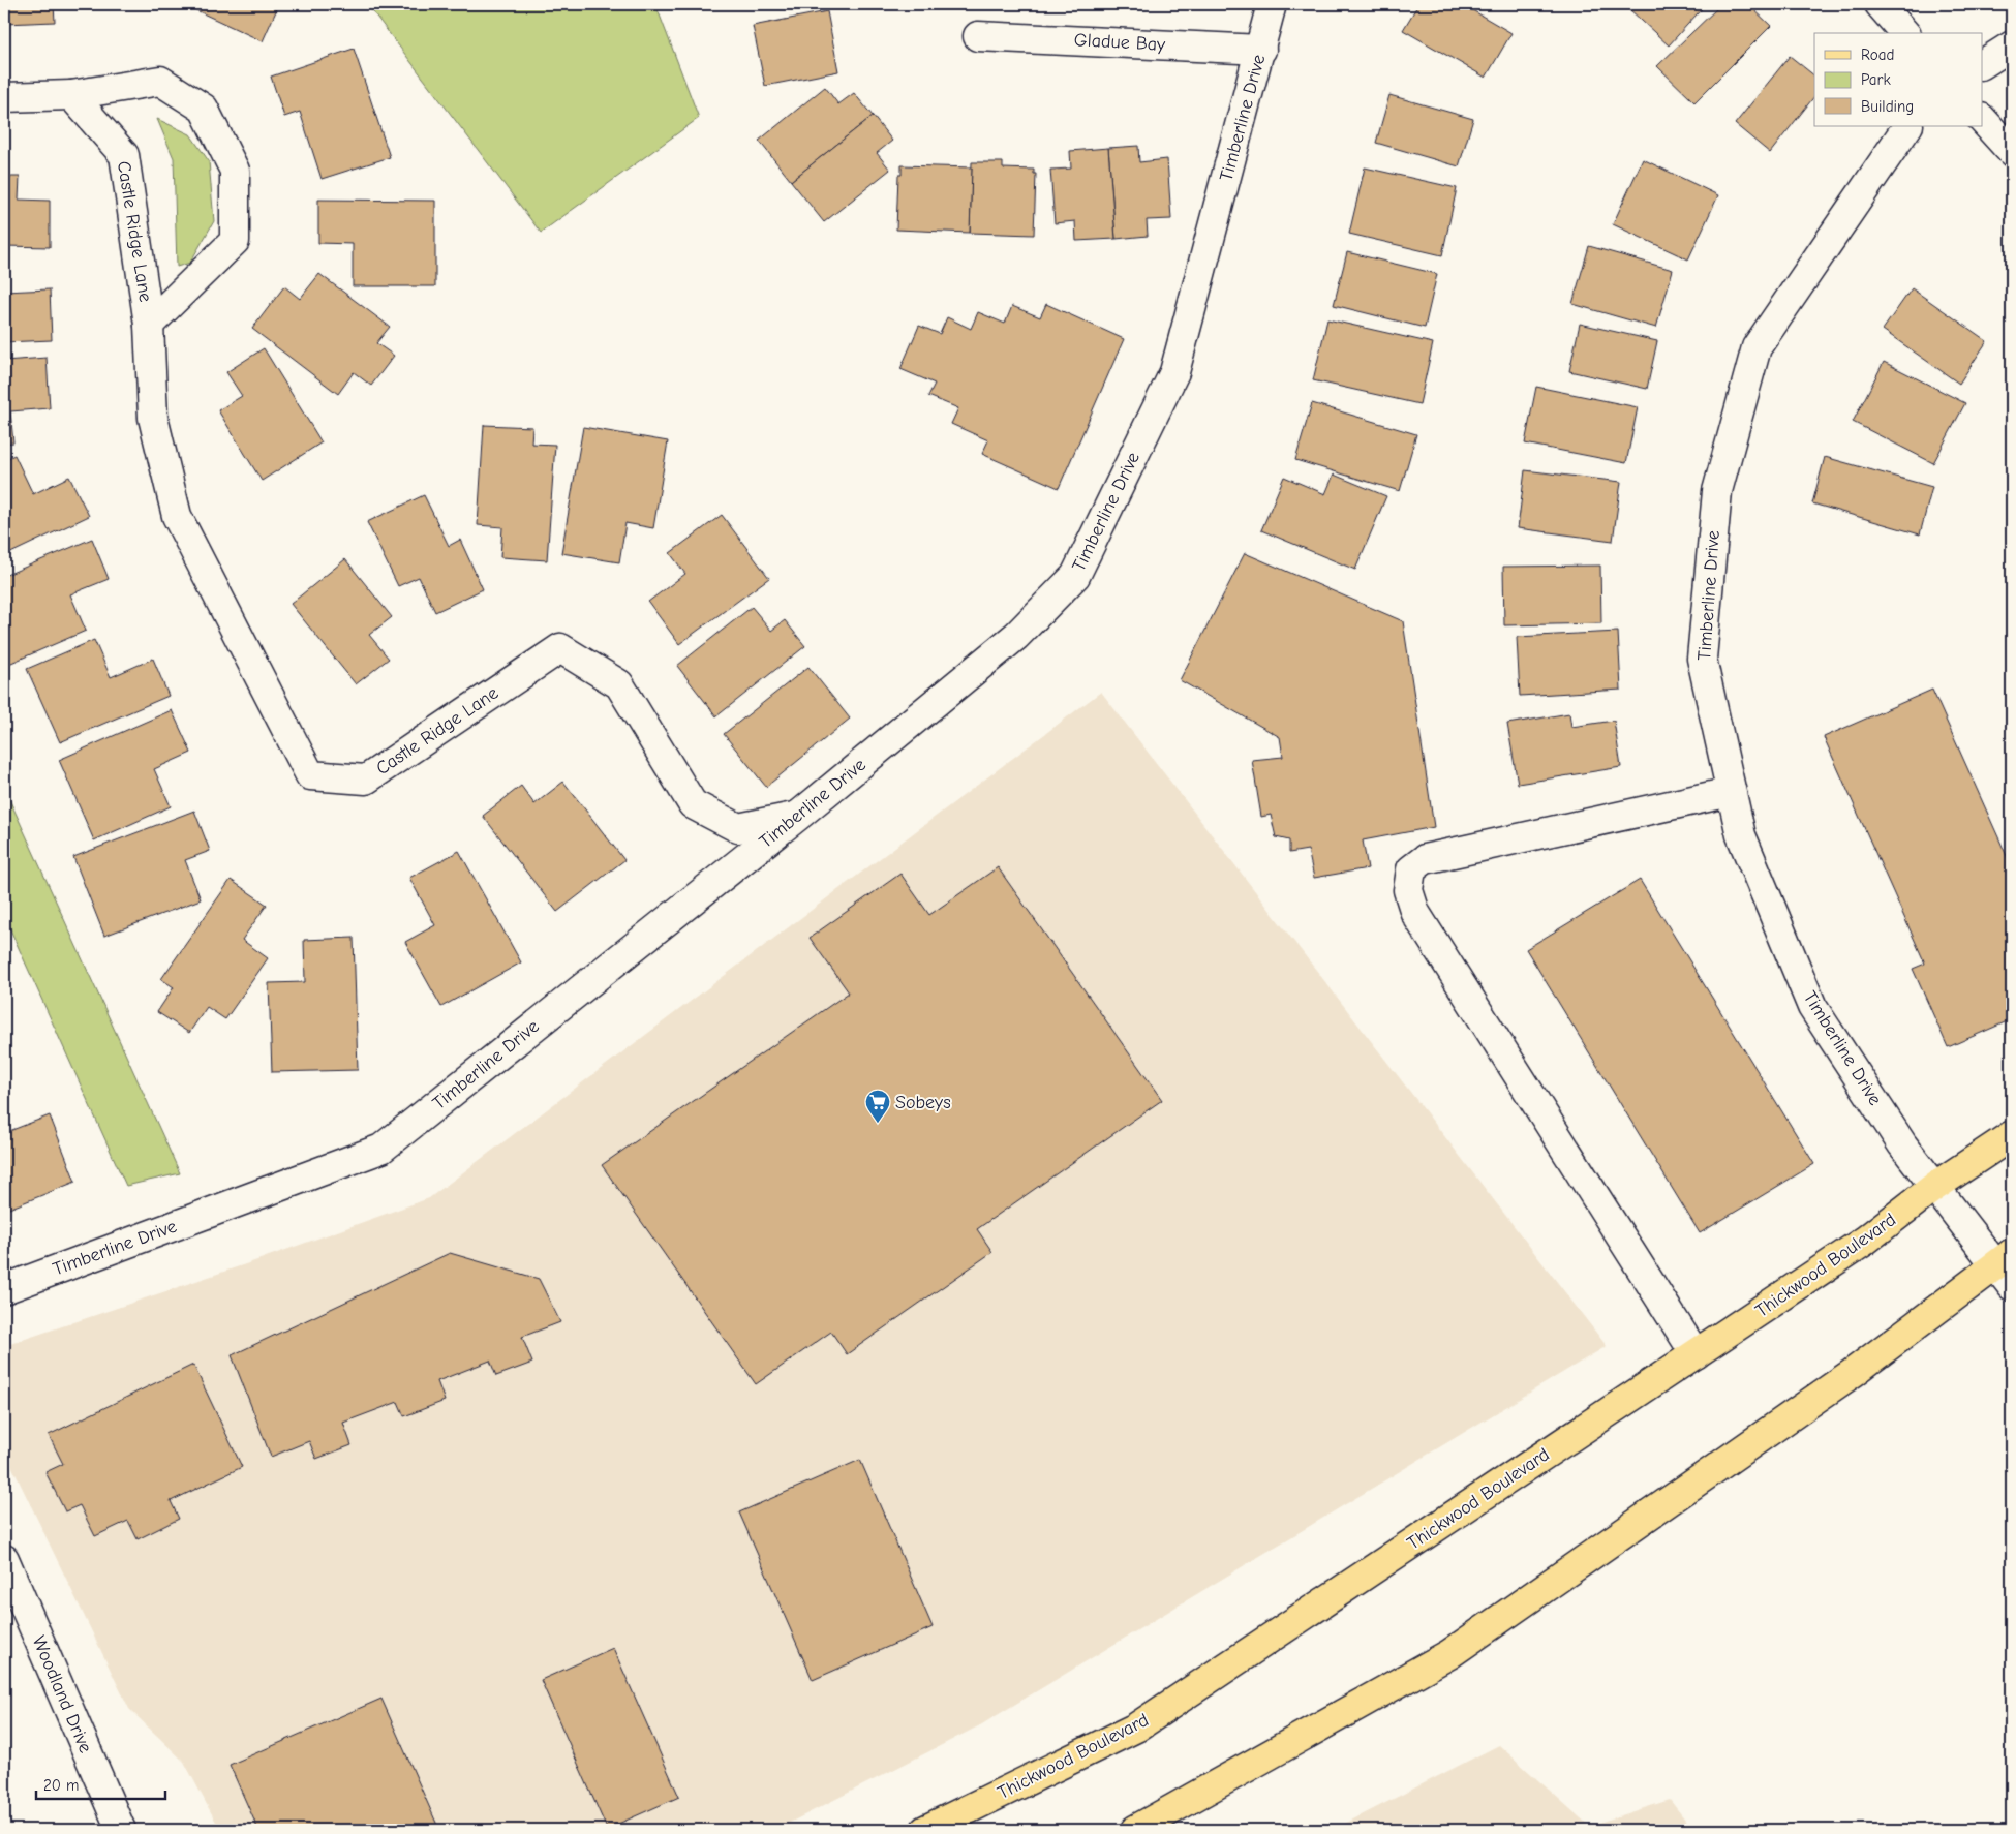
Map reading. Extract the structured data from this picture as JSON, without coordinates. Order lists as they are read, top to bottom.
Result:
{
  "streets": {
    "main road": ["Thickwood Boulevard"],
    "street": [
      "Gladue Bay",
      "Timberline Drive",
      "Castle Ridge Lane",
      "Woodland Drive"
    ]
  },
  "crossings": [
    ["Gladue Bay", "Timberline Drive"],
    ["Timberline Drive", "Castle Ridge Lane"],
    ["Timberline Drive", "Thickwood Boulevard"]
  ],
  "places": {
    "supermarket": ["Sobeys"]
  },
  "legend": ["Road", "Park", "Building"],
  "scale_bar": "20 m"
}
